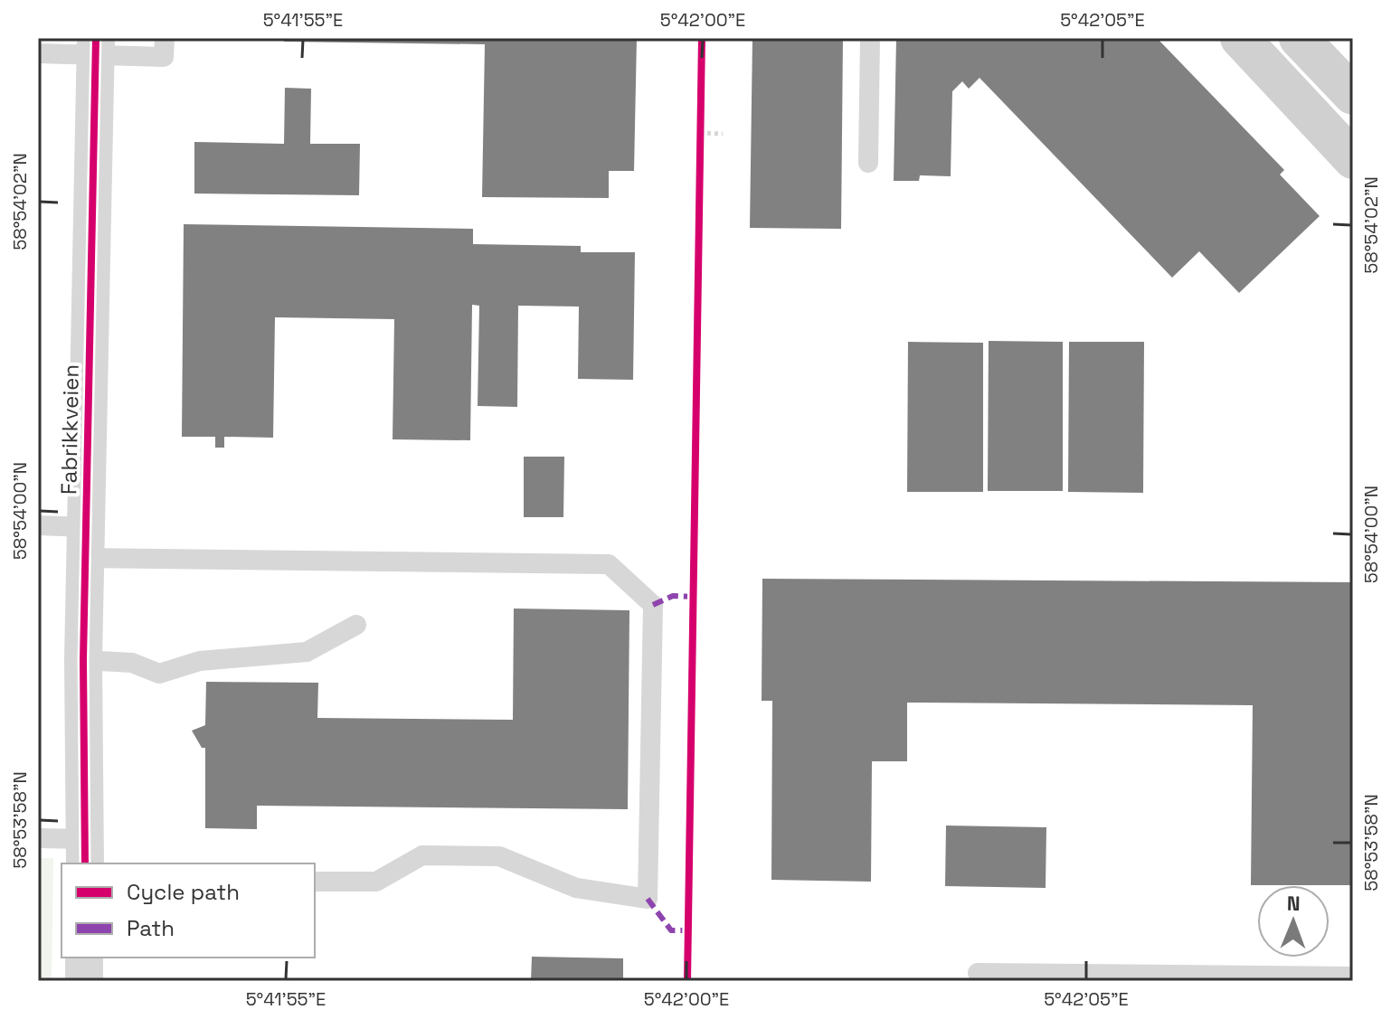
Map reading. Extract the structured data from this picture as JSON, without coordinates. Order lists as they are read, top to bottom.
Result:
{
  "streets": {
    "street": ["Fabrikkveien"]
  },
  "legend": ["Cycle path", "Path"],
  "north": "top",
  "coordinates": [
    "5°41'55\"E",
    "5°42'00\"E",
    "5°42'05\"E",
    "58°54'02\"N",
    "58°54'00\"N",
    "58°53'58\"N"
  ]
}
